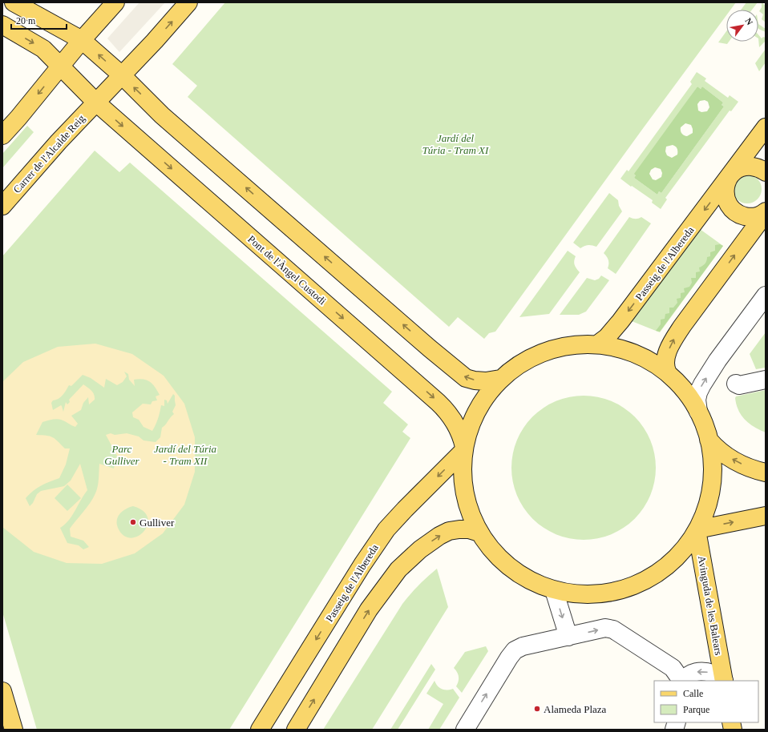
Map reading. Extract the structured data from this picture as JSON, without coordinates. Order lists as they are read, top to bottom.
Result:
{
  "streets": {
    "main road": [
      "Carrer de l'Alcalde Reig",
      "Passeig de l'Albereda",
      "Pont de l'Àngel Custodi",
      "Avinguda de les Balears"
    ]
  },
  "crossings": [
    ["Carrer de l'Alcalde Reig", "Pont de l'Àngel Custodi"],
    ["Passeig de l'Albereda", "Pont de l'Àngel Custodi"]
  ],
  "parks": ["Jardí del Túria - Tram XI", "Parc Gulliver", "Jardí del Túria - Tram XII"],
  "places": ["Gulliver", "Alameda Plaza"],
  "legend": ["Calle", "Parque"],
  "scale_bar": "20 m",
  "north": "top right"
}
